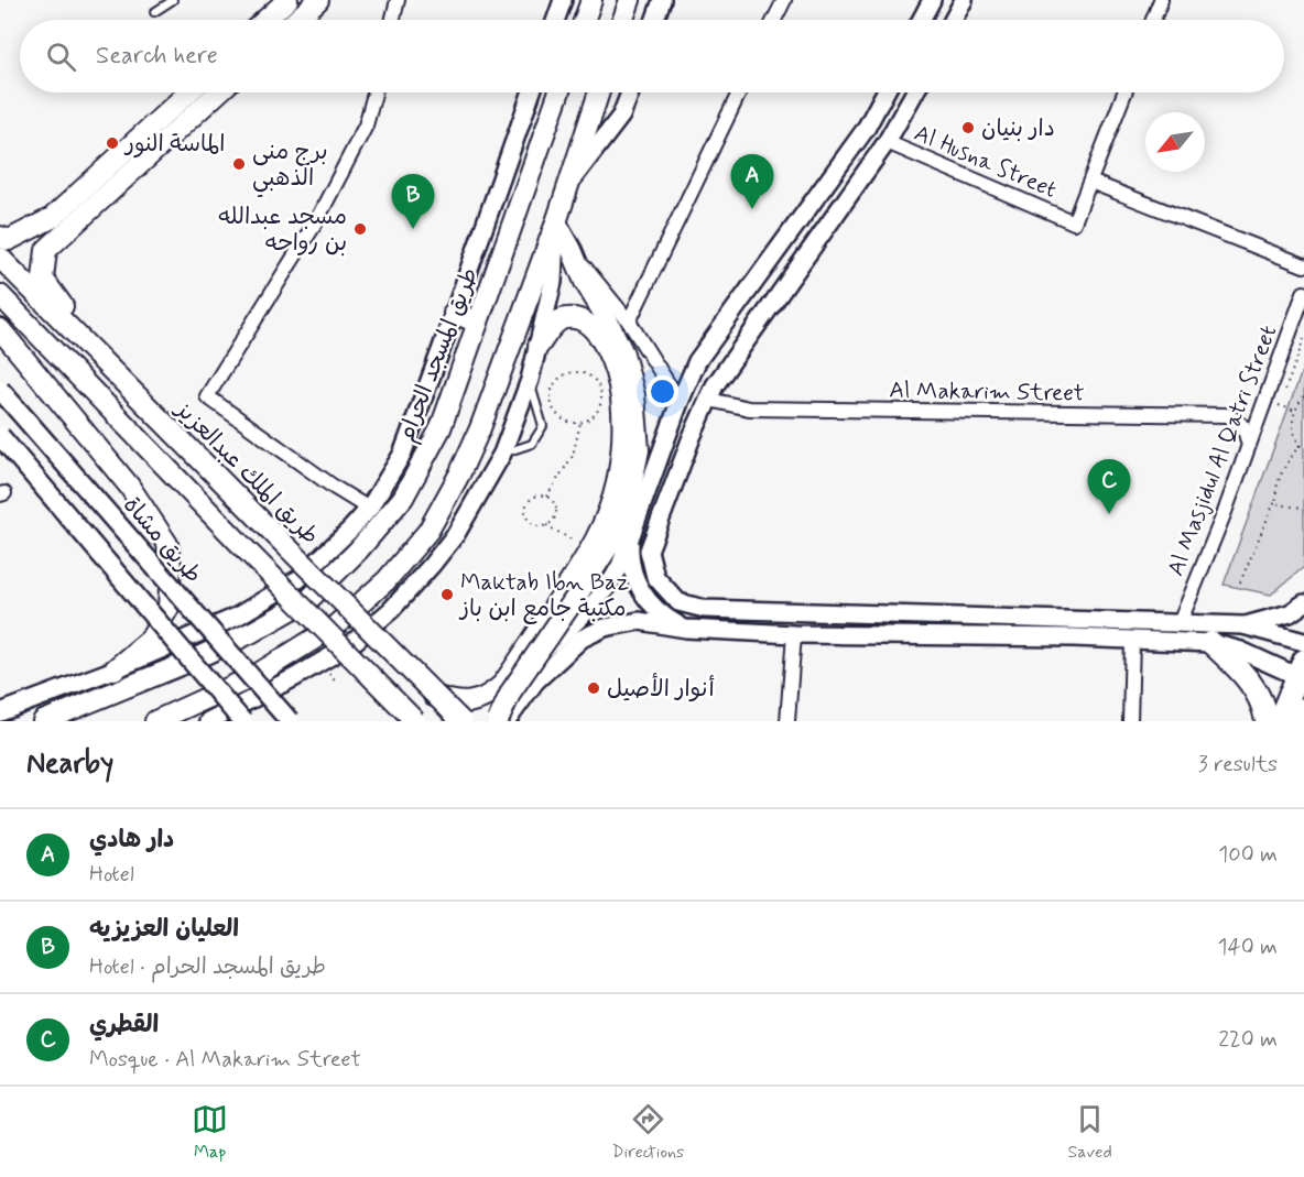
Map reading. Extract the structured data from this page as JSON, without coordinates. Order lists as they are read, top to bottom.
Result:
{
  "streets": {
    "main road": ["طريق المسجد الحرام", "طريق الملك عبدالعزيز", "طريق مشاة"],
    "street": ["Al Husna Street", "Al Makarim Street", "Al Masjidul Al Qatri Street"]
  },
  "crossings": [
    ["Al Makarim Street", "Al Masjidul Al Qatri Street"]
  ],
  "places": [
    "دار بنيان",
    "الماسة النور",
    "برج منى الذهبي",
    "مسجد عبدالله بن رواحه",
    "Maktab Ibn Baz مكتبة جامع ابن باز",
    "أنوار الأصيل"
  ],
  "north": "bottom left",
  "page": {
    "search": "Search here",
    "pins": ["A", "B", "C"],
    "heading": ["Nearby", "3 results"],
    "list": [
      {
        "mark": "A",
        "name": "دار هادي",
        "note": "Hotel",
        "value": "100 m"
      },
      {
        "mark": "B",
        "name": "العليان العزيزيه",
        "note": "Hotel · طريق المسجد الحرام",
        "value": "140 m"
      },
      {
        "mark": "C",
        "name": "القطري",
        "note": "Mosque · Al Makarim Street",
        "value": "220 m"
      }
    ],
    "nav": ["Map", "Directions", "Saved"]
  }
}
